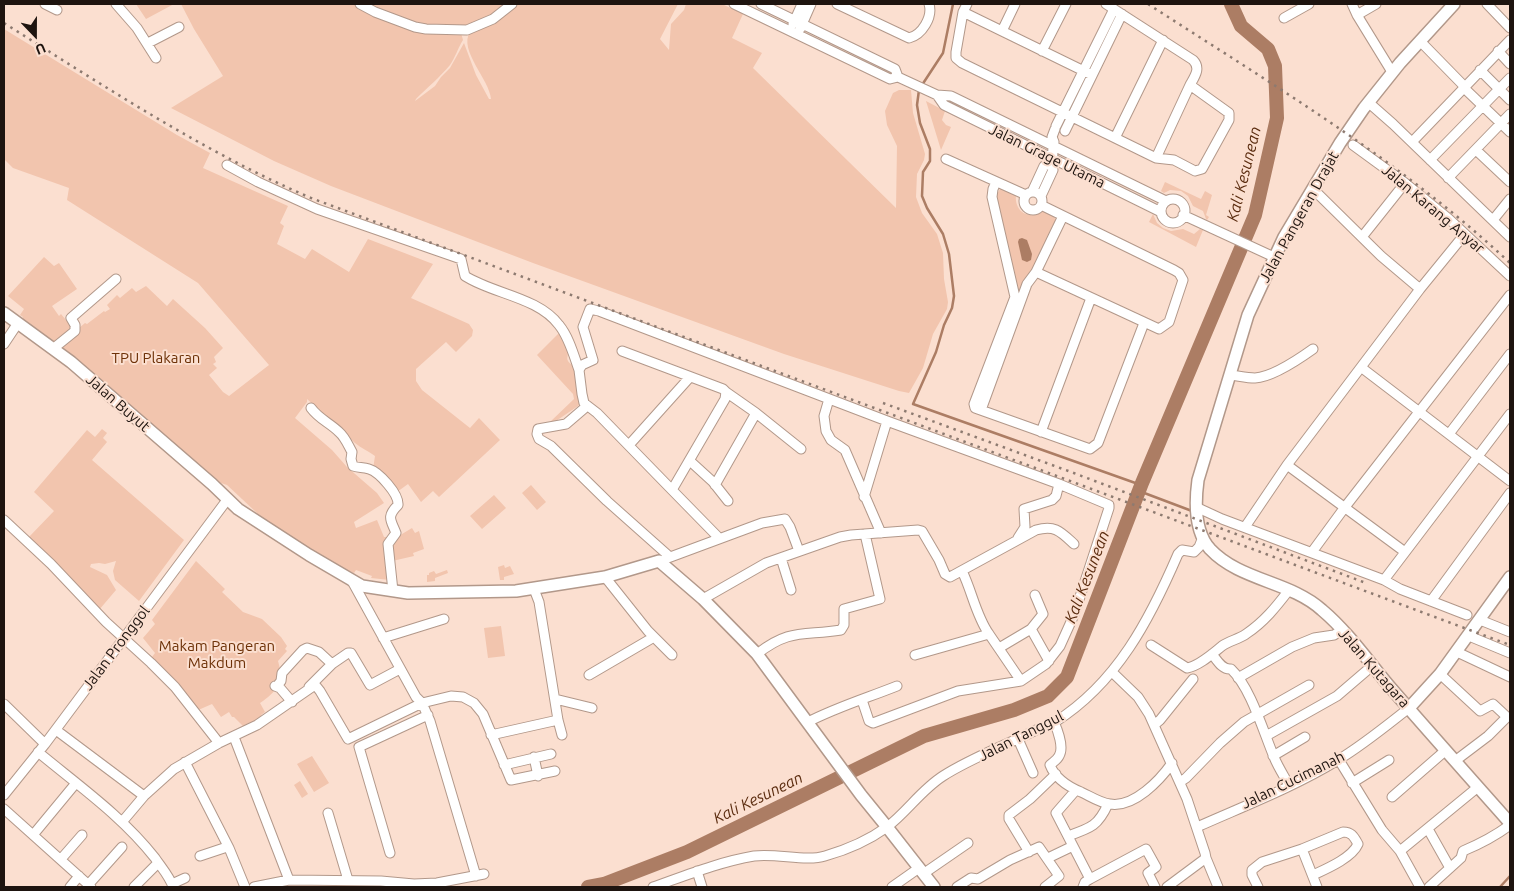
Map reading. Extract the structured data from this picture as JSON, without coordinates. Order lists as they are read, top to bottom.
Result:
{
  "streets": {
    "street": [
      "Jalan Grage Utama",
      "Jalan Karang Anyar",
      "Jalan Pangeran Drajat",
      "Jalan Buyut",
      "Jalan Pronggol",
      "Jalan Kutagara",
      "Jalan Tanggul",
      "Jalan Cucimanah"
    ]
  },
  "crossings": [
    ["Jalan Pangeran Drajat", "Jalan Kutagara"],
    ["Jalan Pangeran Drajat", "Jalan Tanggul"],
    ["Jalan Buyut", "Jalan Pronggol"],
    ["Jalan Kutagara", "Jalan Cucimanah"]
  ],
  "water": ["Kali Kesunean"],
  "parks": ["TPU Plakaran", "Makam Pangeran Makdum"],
  "north": "bottom"
}
